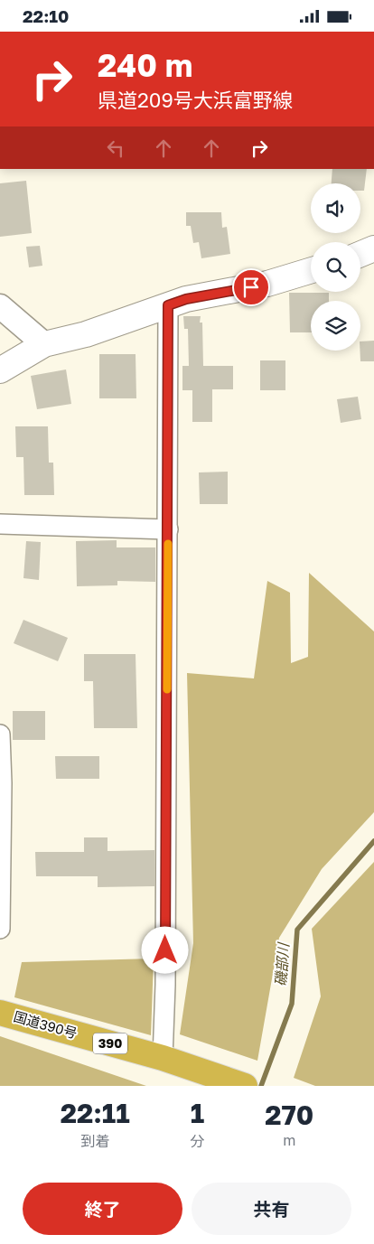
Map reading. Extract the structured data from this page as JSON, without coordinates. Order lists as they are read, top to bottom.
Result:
{
  "streets": {
    "highway": ["国道390号", "390"]
  },
  "water": ["磯部川"],
  "page": {
    "status": "22:10",
    "turn": ["240 m", "県道209号大浜富野線"],
    "eta": [
      "22:11",
      "到着",
      "1",
      "分",
      "270",
      "m"
    ],
    "buttons": ["終了", "共有"]
  }
}
